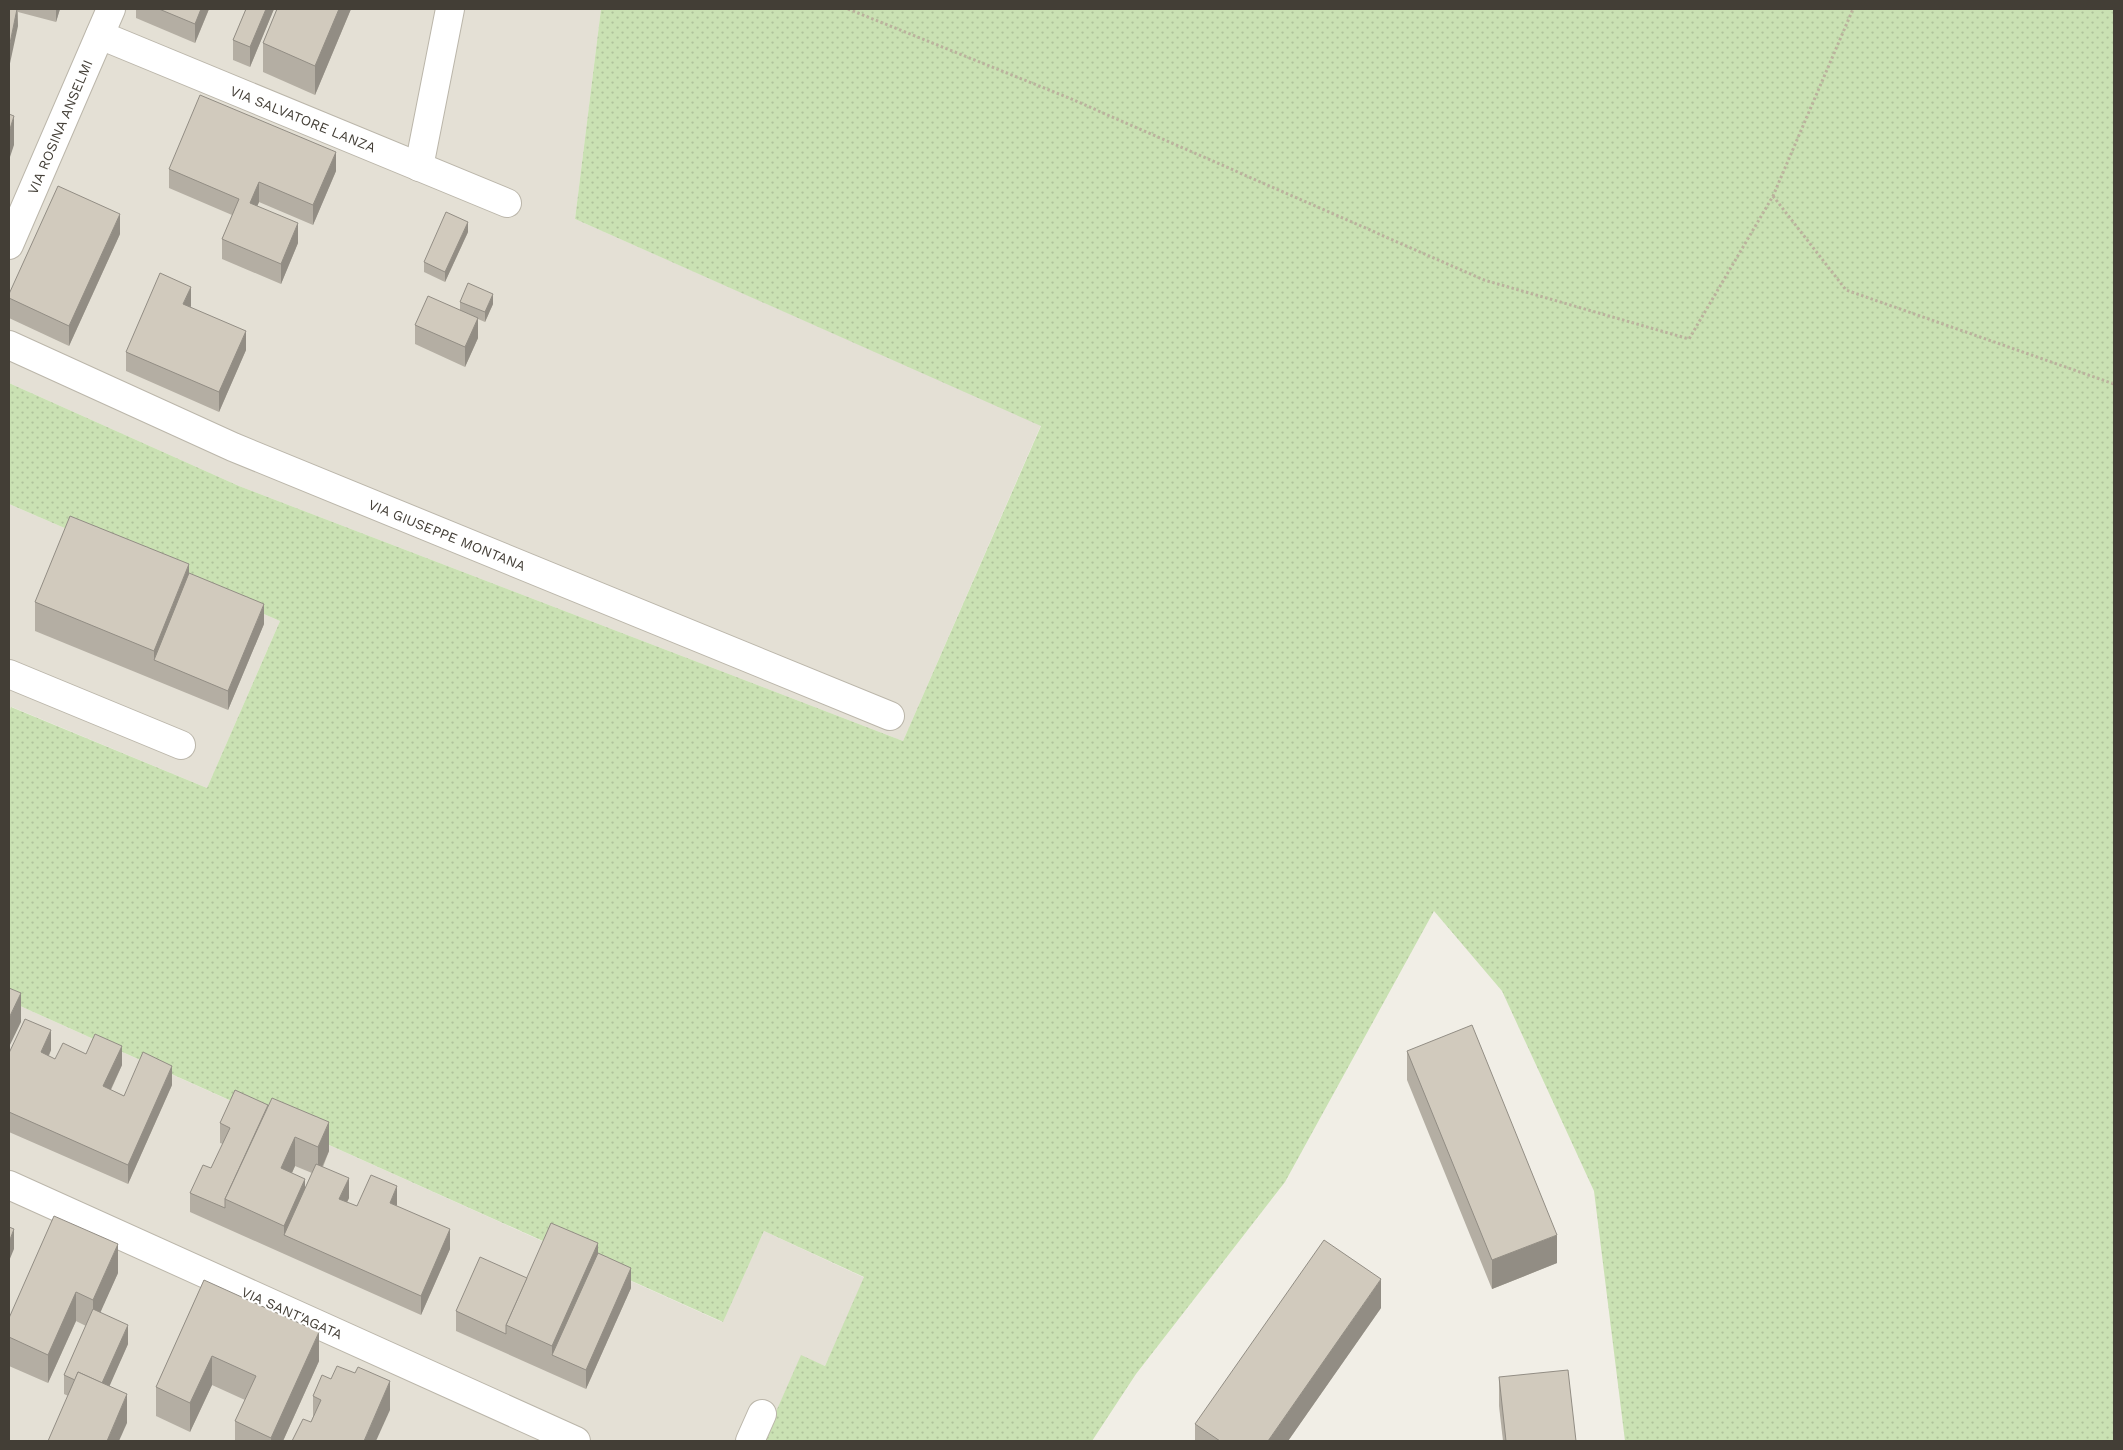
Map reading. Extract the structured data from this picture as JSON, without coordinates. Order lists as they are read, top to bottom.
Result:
{
  "streets": {
    "street": [
      "VIA SALVATORE LANZA",
      "VIA ROSINA ANSELMI",
      "VIA GIUSEPPE MONTANA",
      "VIA SANT'AGATA"
    ]
  },
  "crossings": [
    ["VIA SALVATORE LANZA", "VIA ROSINA ANSELMI"]
  ]
}
